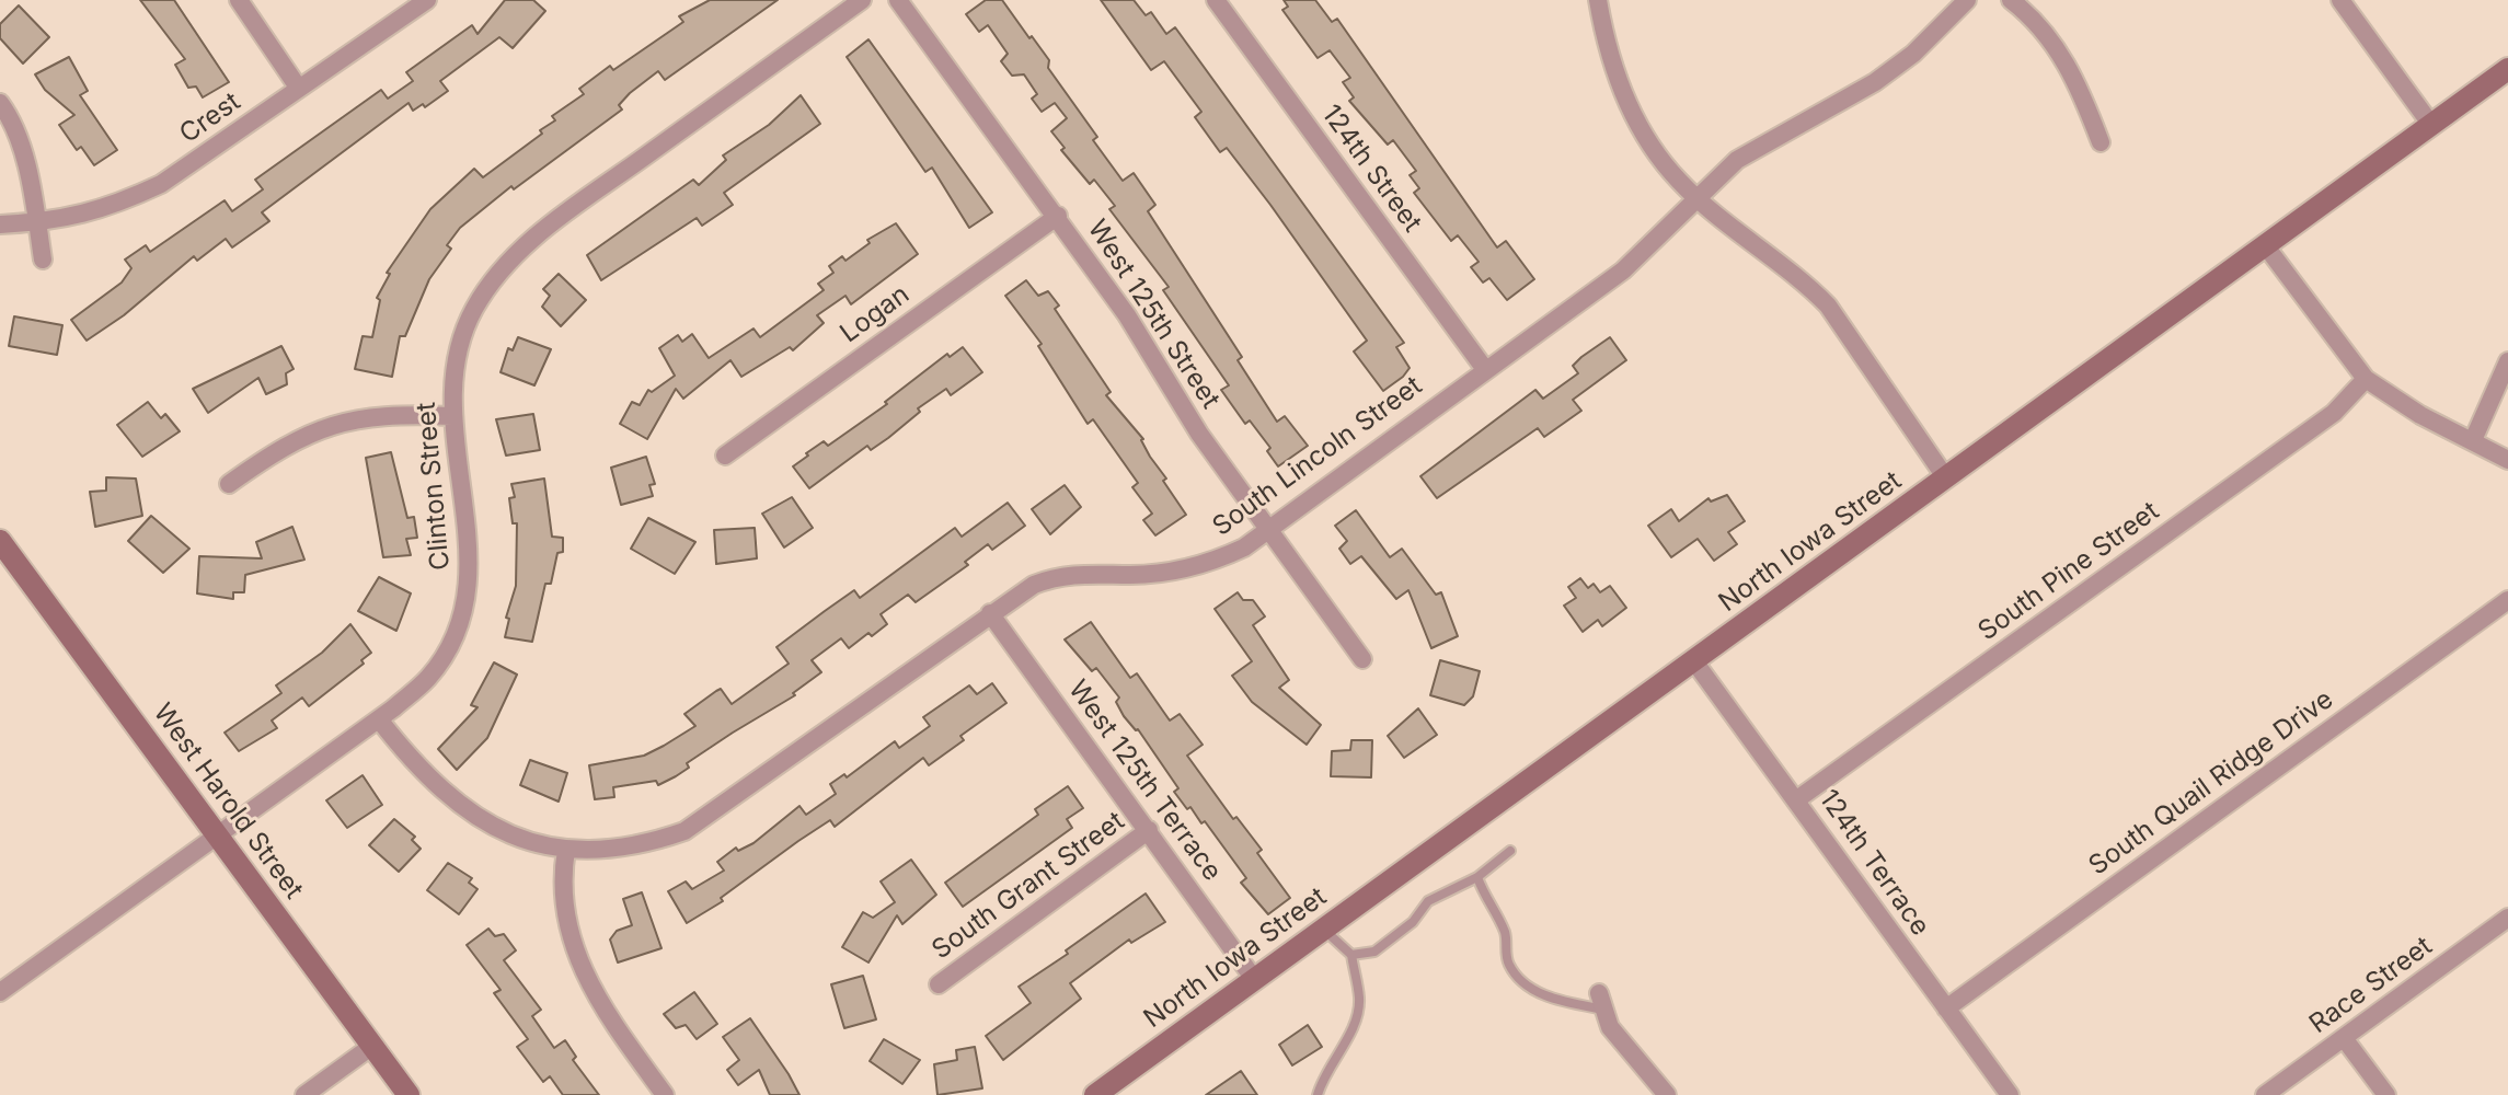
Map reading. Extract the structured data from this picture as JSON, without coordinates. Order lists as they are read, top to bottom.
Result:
{
  "streets": {
    "street": [
      "Crest",
      "124th Street",
      "Logan",
      "West 125th Street",
      "South Lincoln Street",
      "Clinton Street",
      "North Iowa Street",
      "South Pine Street",
      "West 125th Terrace",
      "South Quail Ridge Drive",
      "West Harold Street",
      "124th Terrace",
      "South Grant Street",
      "Race Street"
    ]
  },
  "crossings": [
    ["124th Street", "South Lincoln Street"],
    ["Logan", "West 125th Street"],
    ["West 125th Street", "South Lincoln Street"],
    ["South Lincoln Street", "Clinton Street"],
    ["South Lincoln Street", "West 125th Terrace"],
    ["Clinton Street", "West Harold Street"],
    ["North Iowa Street", "West 125th Terrace"],
    ["North Iowa Street", "124th Terrace"],
    ["South Pine Street", "124th Terrace"],
    ["West 125th Terrace", "South Grant Street"],
    ["South Quail Ridge Drive", "124th Terrace"]
  ]
}
